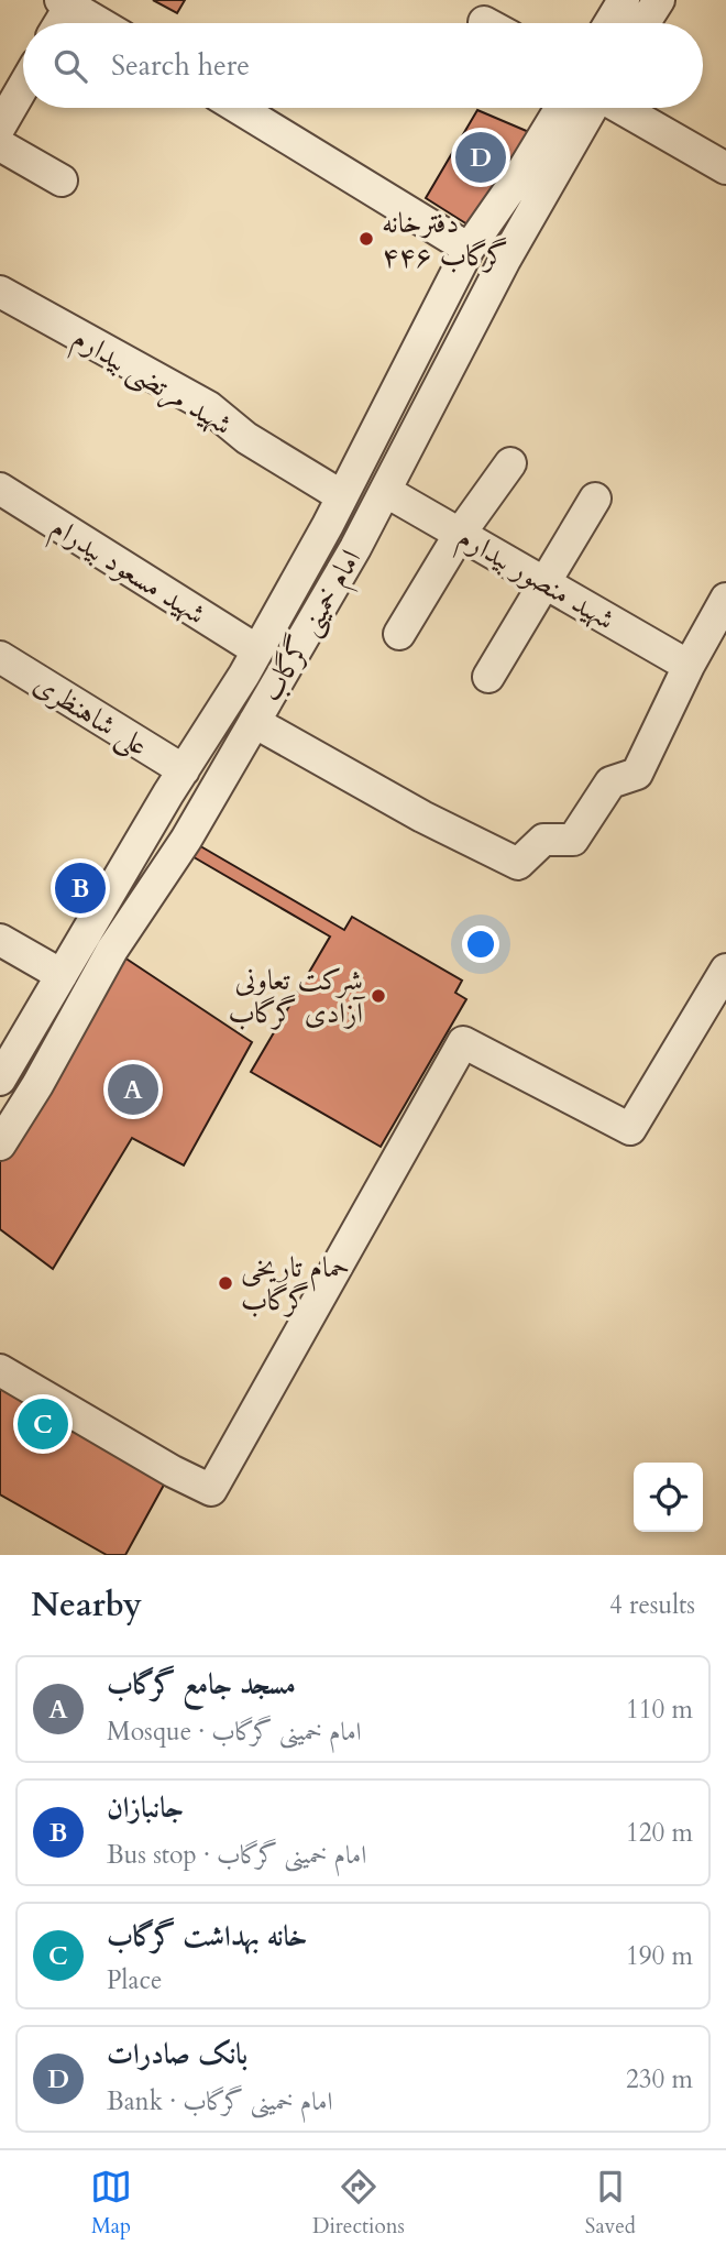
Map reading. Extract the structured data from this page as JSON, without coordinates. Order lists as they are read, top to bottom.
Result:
{
  "streets": {
    "street": [
      "شهيد مرتضی بیدارم",
      "شهید مسعود بیدرام",
      "شهيد منصور بیدارم",
      "امام خمینی گرگاب",
      "علی شاهنظری"
    ]
  },
  "crossings": [
    ["شهيد مرتضی بیدارم", "امام خمینی گرگاب"],
    ["شهید مسعود بیدرام", "امام خمینی گرگاب"],
    ["شهيد منصور بیدارم", "امام خمینی گرگاب"],
    ["امام خمینی گرگاب", "علی شاهنظری"]
  ],
  "places": ["دفترخانه ۴۴۶ گرگاب", "شرکت تعاونی آزادی گرگاب", "حمام تاریخی گرگاب"],
  "page": {
    "search": "Search here",
    "pins": [
      "D",
      "B",
      "A",
      "C"
    ],
    "heading": ["Nearby", "4 results"],
    "list": [
      {
        "mark": "A",
        "name": "مسجد جامع گرگاب",
        "note": "Mosque · امام خمینی گرگاب",
        "value": "110 m"
      },
      {
        "mark": "B",
        "name": "جانبازان",
        "note": "Bus stop · امام خمینی گرگاب",
        "value": "120 m"
      },
      {
        "mark": "C",
        "name": "خانه بهداشت گرگاب",
        "note": "Place",
        "value": "190 m"
      },
      {
        "mark": "D",
        "name": "بانک صادرات",
        "note": "Bank · امام خمینی گرگاب",
        "value": "230 m"
      }
    ],
    "nav": ["Map", "Directions", "Saved"]
  }
}
